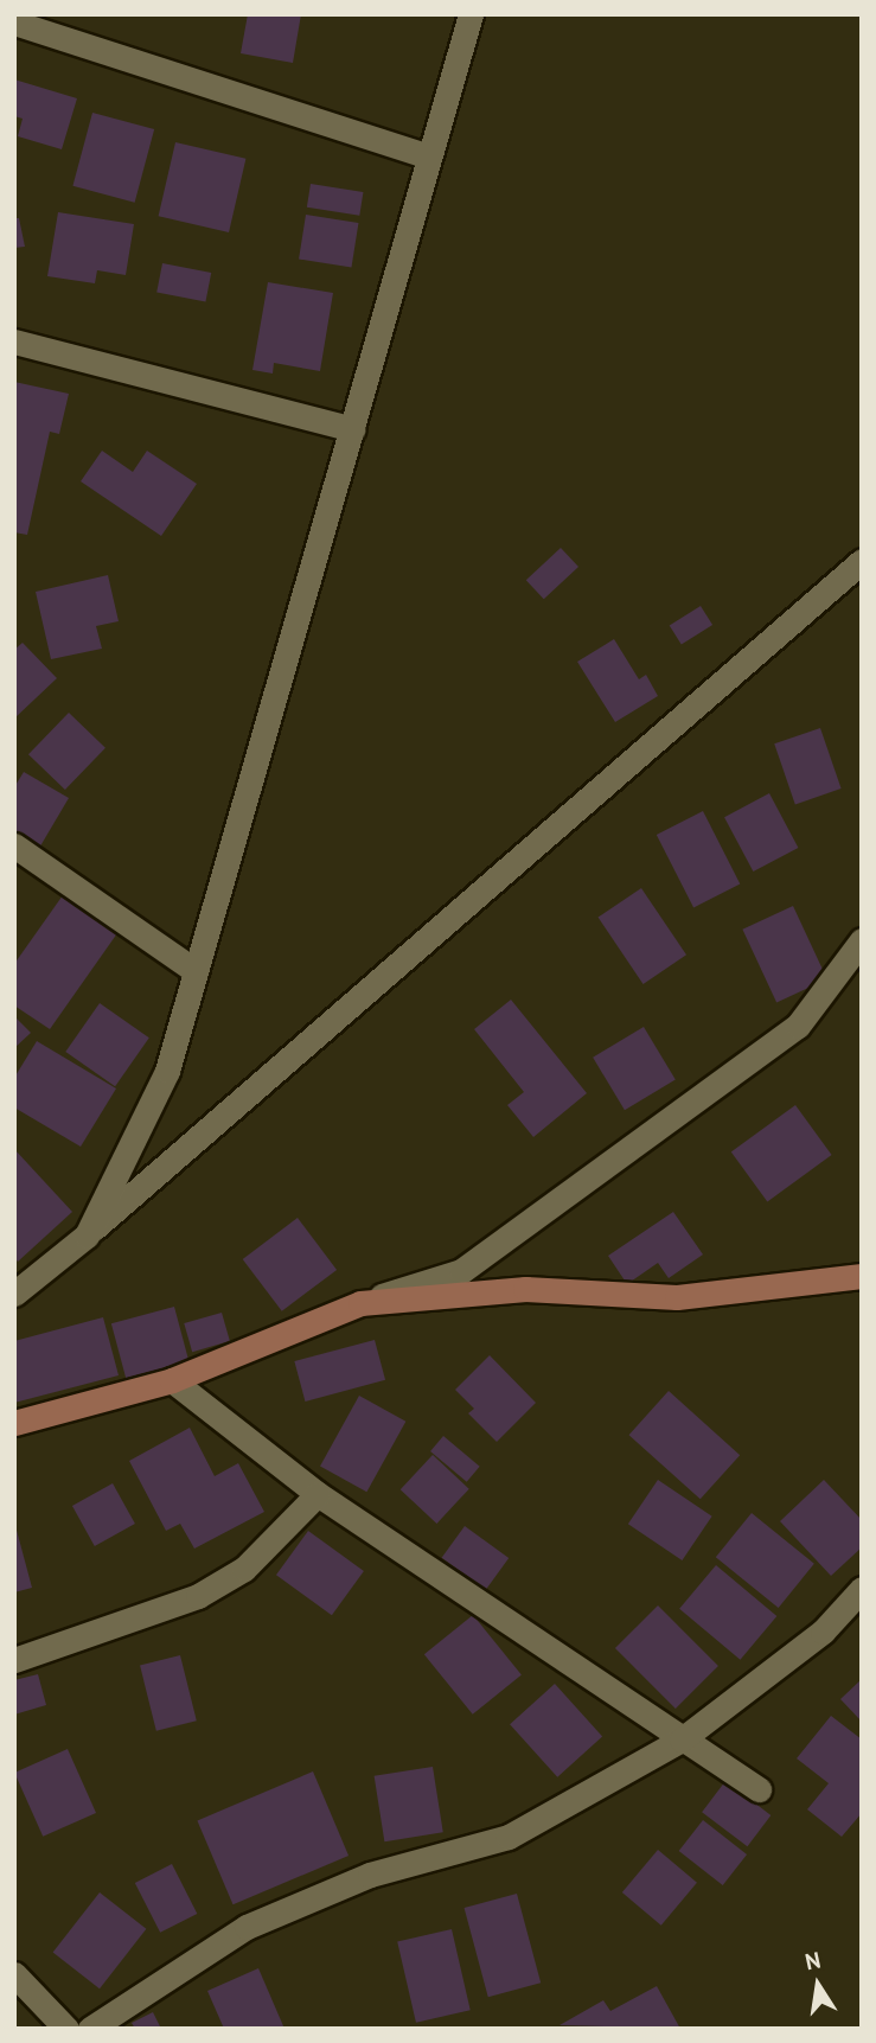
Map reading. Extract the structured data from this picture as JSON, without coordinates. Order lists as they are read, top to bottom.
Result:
{
  "north": "top"
}
